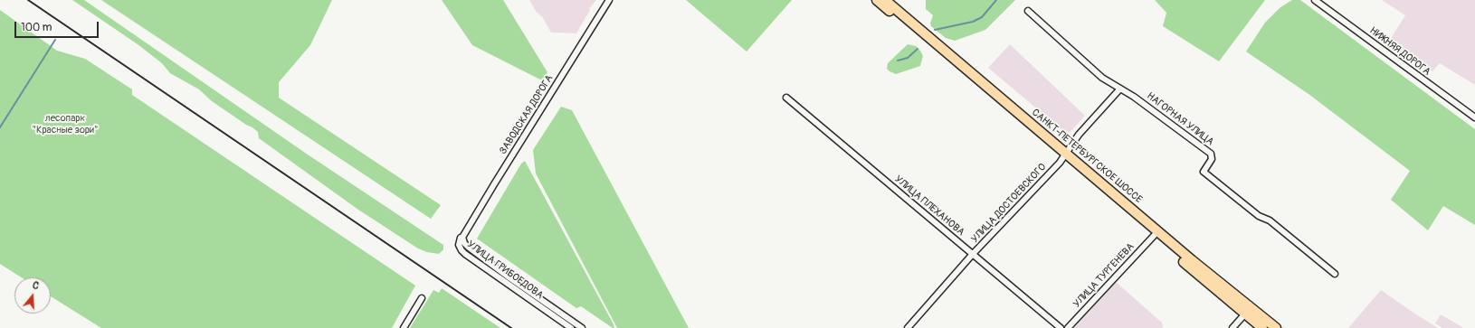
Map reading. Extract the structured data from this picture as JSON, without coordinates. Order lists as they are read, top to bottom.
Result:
{
  "streets": {
    "main road": ["САНКТ-ПЕТЕРБУРГСКОЕ ШОССЕ"],
    "street": [
      "НИЖНЯЯ ДОРОГА",
      "ЗАВОДСКАЯ ДОРОГА",
      "НАГОРНАЯ УЛИЦА",
      "УЛИЦА ДОСТОЕВСКОГО",
      "УЛИЦА ПЛЕХАНОВА",
      "УЛИЦА ГРИБОЕДОВА",
      "УЛИЦА ТУРГЕНЕВА"
    ]
  },
  "crossings": [
    ["ЗАВОДСКАЯ ДОРОГА", "УЛИЦА ГРИБОЕДОВА"],
    ["НАГОРНАЯ УЛИЦА", "УЛИЦА ДОСТОЕВСКОГО"],
    ["САНКТ-ПЕТЕРБУРГСКОЕ ШОССЕ", "УЛИЦА ДОСТОЕВСКОГО"],
    ["САНКТ-ПЕТЕРБУРГСКОЕ ШОССЕ", "УЛИЦА ТУРГЕНЕВА"],
    ["УЛИЦА ДОСТОЕВСКОГО", "УЛИЦА ПЛЕХАНОВА"]
  ],
  "parks": ["лесопарк \"Красные зори\""],
  "scale_bar": "100 m",
  "north": "top"
}
